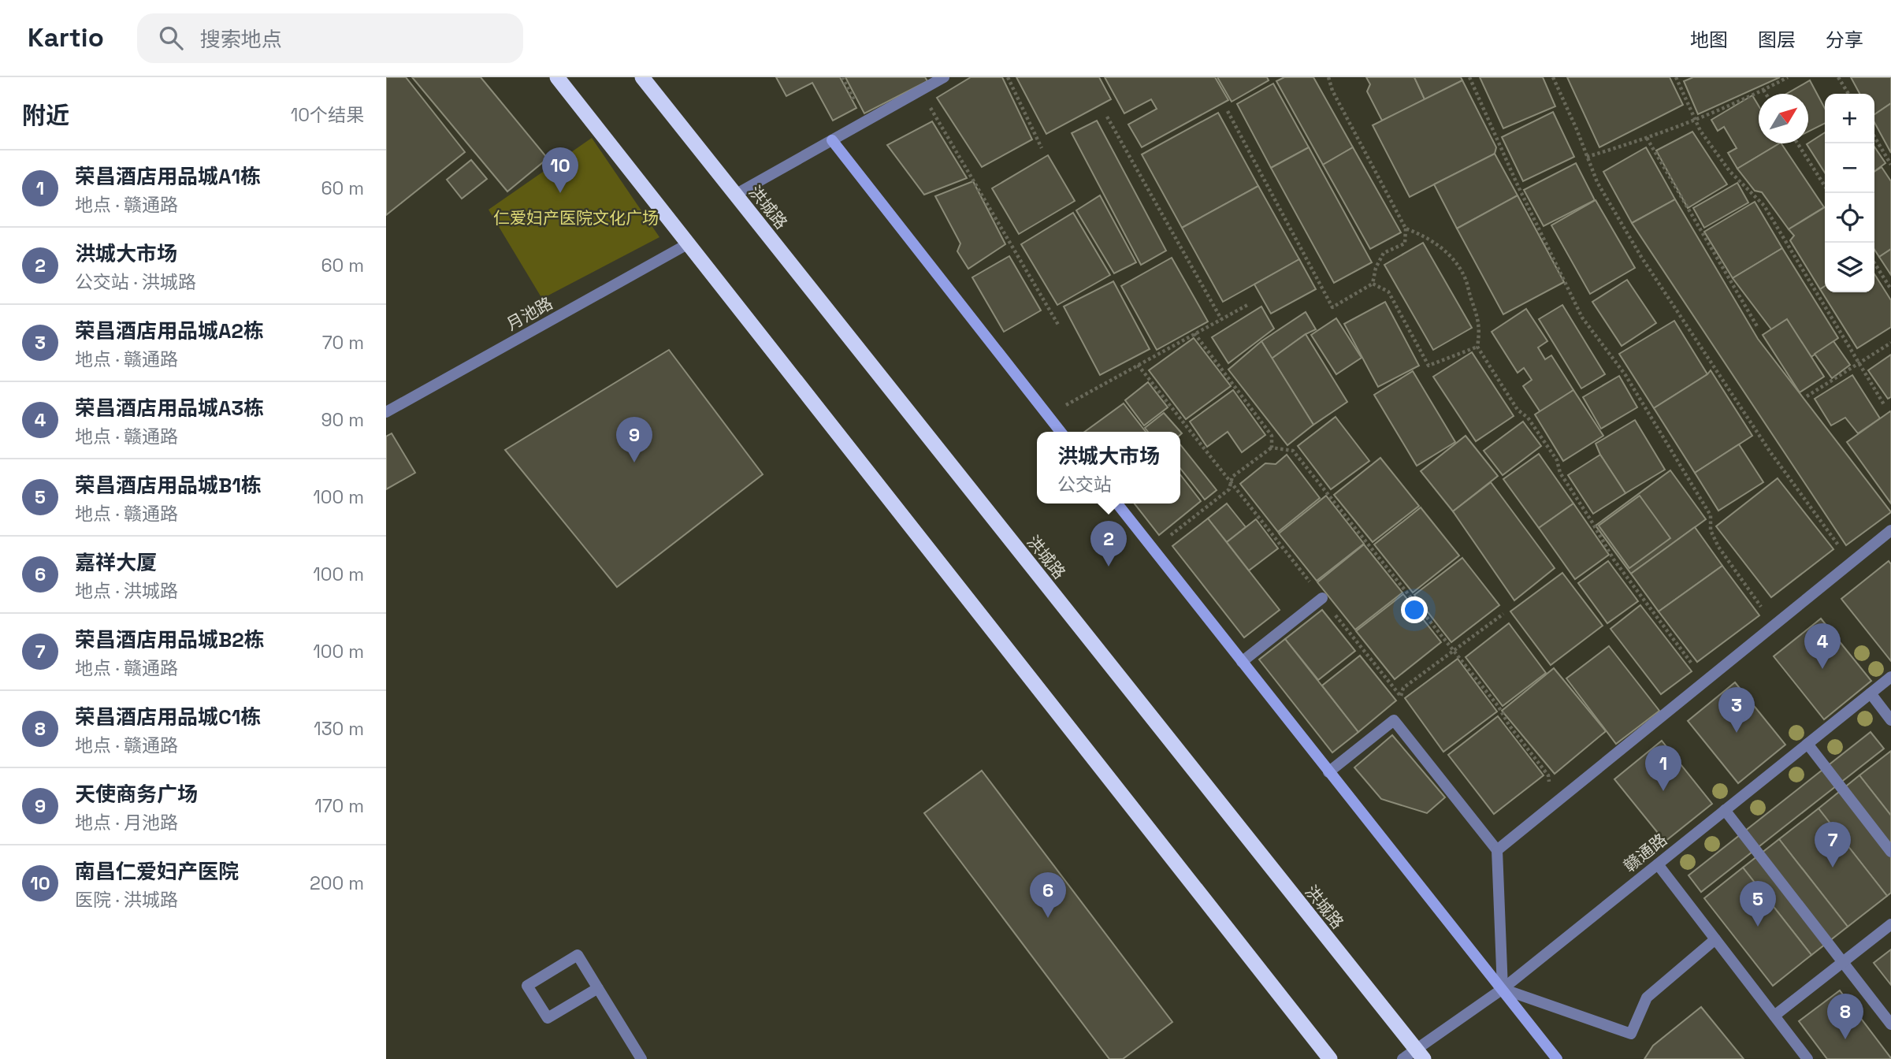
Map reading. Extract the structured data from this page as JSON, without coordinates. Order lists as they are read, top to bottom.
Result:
{
  "streets": {
    "highway": ["洪城路"],
    "street": ["月池路", "赣通路"]
  },
  "crossings": [
    ["洪城路", "赣通路"]
  ],
  "parks": ["仁爱妇产医院文化广场"],
  "north": "top right",
  "page": {
    "header": "Kartio",
    "search": "搜索地点",
    "nav": ["地图", "图层", "分享"],
    "heading": ["附近", "10个结果"],
    "map_buttons": ["+", "−"],
    "pins": [
      "10",
      "9",
      "2",
      "4",
      "3",
      "1",
      "7",
      "6",
      "5",
      "8"
    ],
    "list": [
      {
        "mark": "1",
        "name": "荣昌酒店用品城A1栋",
        "note": "地点 · 赣通路",
        "value": "60 m"
      },
      {
        "mark": "2",
        "name": "洪城大市场",
        "note": "公交站 · 洪城路",
        "value": "60 m"
      },
      {
        "mark": "3",
        "name": "荣昌酒店用品城A2栋",
        "note": "地点 · 赣通路",
        "value": "70 m"
      },
      {
        "mark": "4",
        "name": "荣昌酒店用品城A3栋",
        "note": "地点 · 赣通路",
        "value": "90 m"
      },
      {
        "mark": "5",
        "name": "荣昌酒店用品城B1栋",
        "note": "地点 · 赣通路",
        "value": "100 m"
      },
      {
        "mark": "6",
        "name": "嘉祥大厦",
        "note": "地点 · 洪城路",
        "value": "100 m"
      },
      {
        "mark": "7",
        "name": "荣昌酒店用品城B2栋",
        "note": "地点 · 赣通路",
        "value": "100 m"
      },
      {
        "mark": "8",
        "name": "荣昌酒店用品城C1栋",
        "note": "地点 · 赣通路",
        "value": "130 m"
      },
      {
        "mark": "9",
        "name": "天使商务广场",
        "note": "地点 · 月池路",
        "value": "170 m"
      },
      {
        "mark": "10",
        "name": "南昌仁爱妇产医院",
        "note": "医院 · 洪城路",
        "value": "200 m"
      }
    ],
    "popup": ["洪城大市场", "公交站"]
  }
}
